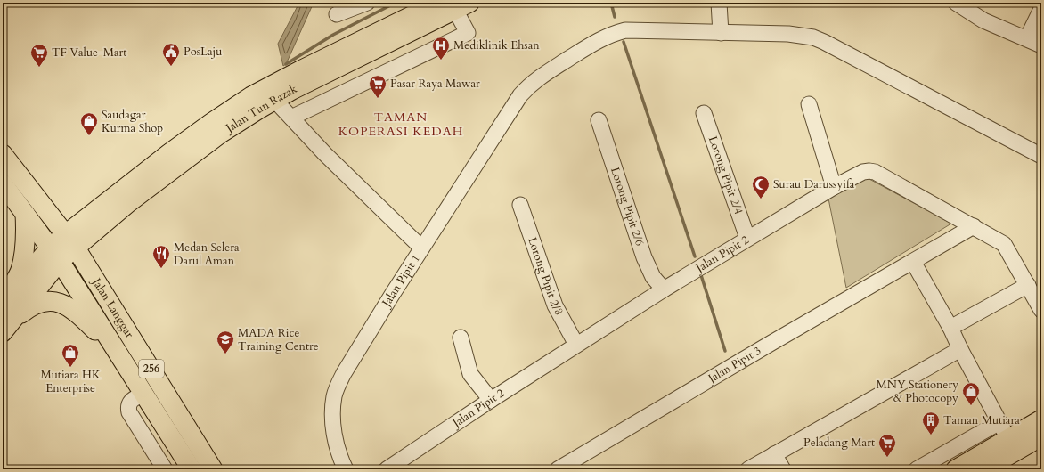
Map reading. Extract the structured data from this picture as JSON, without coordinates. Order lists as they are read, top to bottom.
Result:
{
  "streets": {
    "main road": ["Jalan Tun Razak", "Jalan Langgar", "256"],
    "street": [
      "Lorong Pipit 2/4",
      "Lorong Pipit 2/6",
      "Jalan Pipit 2",
      "Lorong Pipit 2/8",
      "Jalan Pipit 1",
      "Jalan Pipit 3"
    ]
  },
  "crossings": [
    ["Jalan Tun Razak", "Jalan Langgar"],
    ["Lorong Pipit 2/4", "Jalan Pipit 2"],
    ["Lorong Pipit 2/6", "Jalan Pipit 2"],
    ["Jalan Pipit 2", "Lorong Pipit 2/8"],
    ["Jalan Pipit 2", "Jalan Pipit 3"]
  ],
  "districts": ["TAMAN KOPERASI KEDAH"],
  "places": {
    "hospital": ["Mediklinik Ehsan"],
    "public building": ["PosLaju"],
    "supermarket": ["TF Value-Mart", "Pasar Raya Mawar", "Peladang Mart"],
    "shop": ["Saudagar Kurma Shop", "Mutiara HK Enterprise", "MNY Stationery & Photocopy"],
    "mosque": ["Surau Darussyifa"],
    "restaurant": ["Medan Selera Darul Aman"],
    "school or university": ["MADA Rice Training Centre"],
    "building": ["Taman Mutiara"]
  }
}
